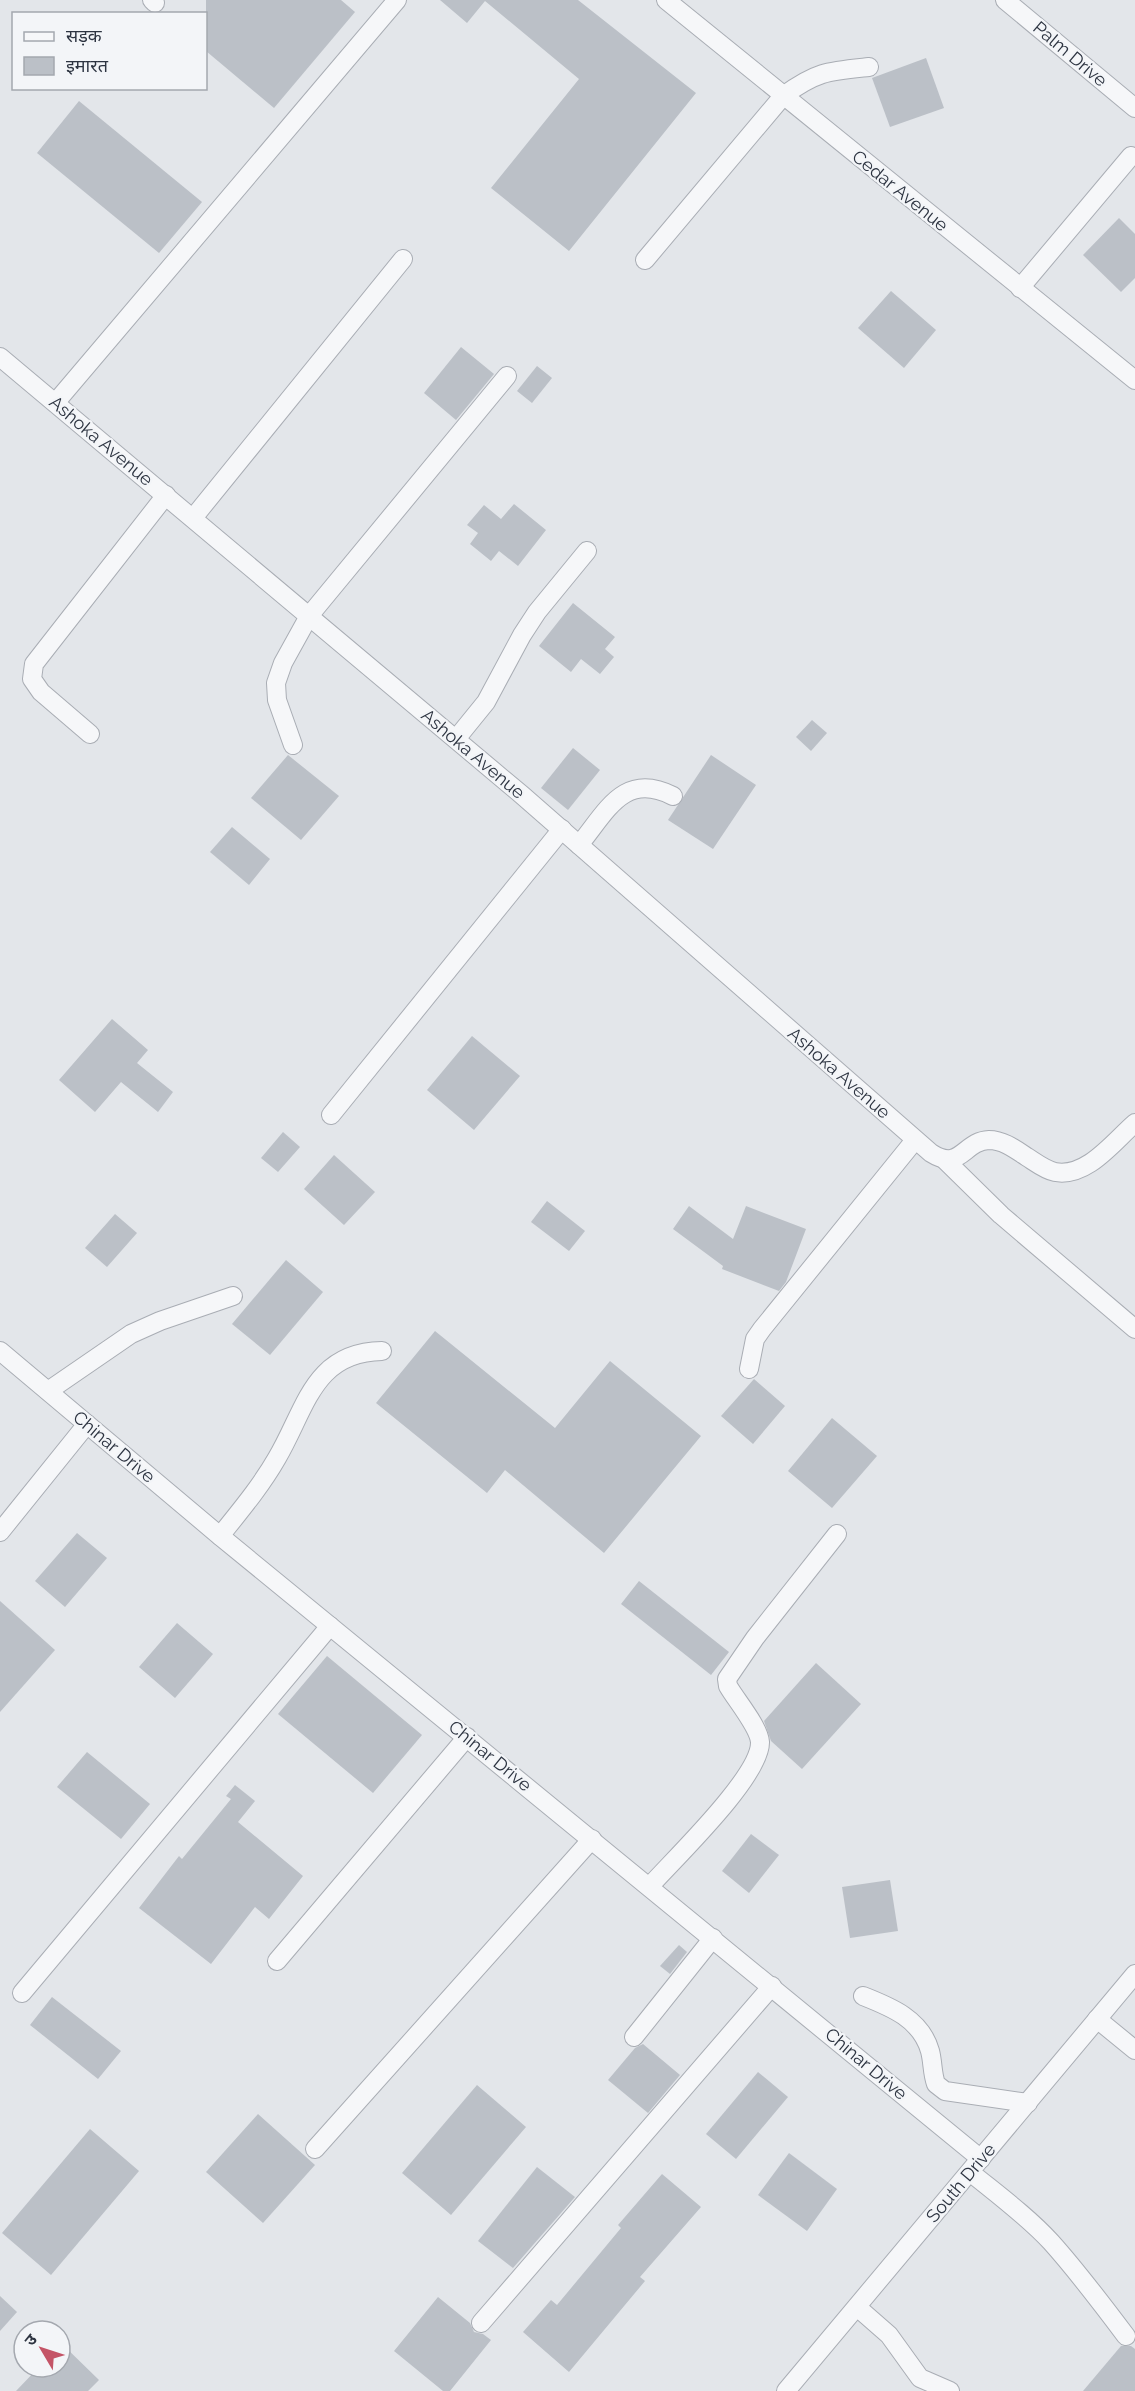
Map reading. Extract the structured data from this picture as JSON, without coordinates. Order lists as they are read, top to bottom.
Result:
{
  "streets": {
    "street": [
      "Palm Drive",
      "Cedar Avenue",
      "Ashoka Avenue",
      "Chinar Drive",
      "South Drive"
    ]
  },
  "crossings": [
    ["Chinar Drive", "South Drive"]
  ],
  "legend": ["सड़क", "इमारत"],
  "north": "top left"
}
